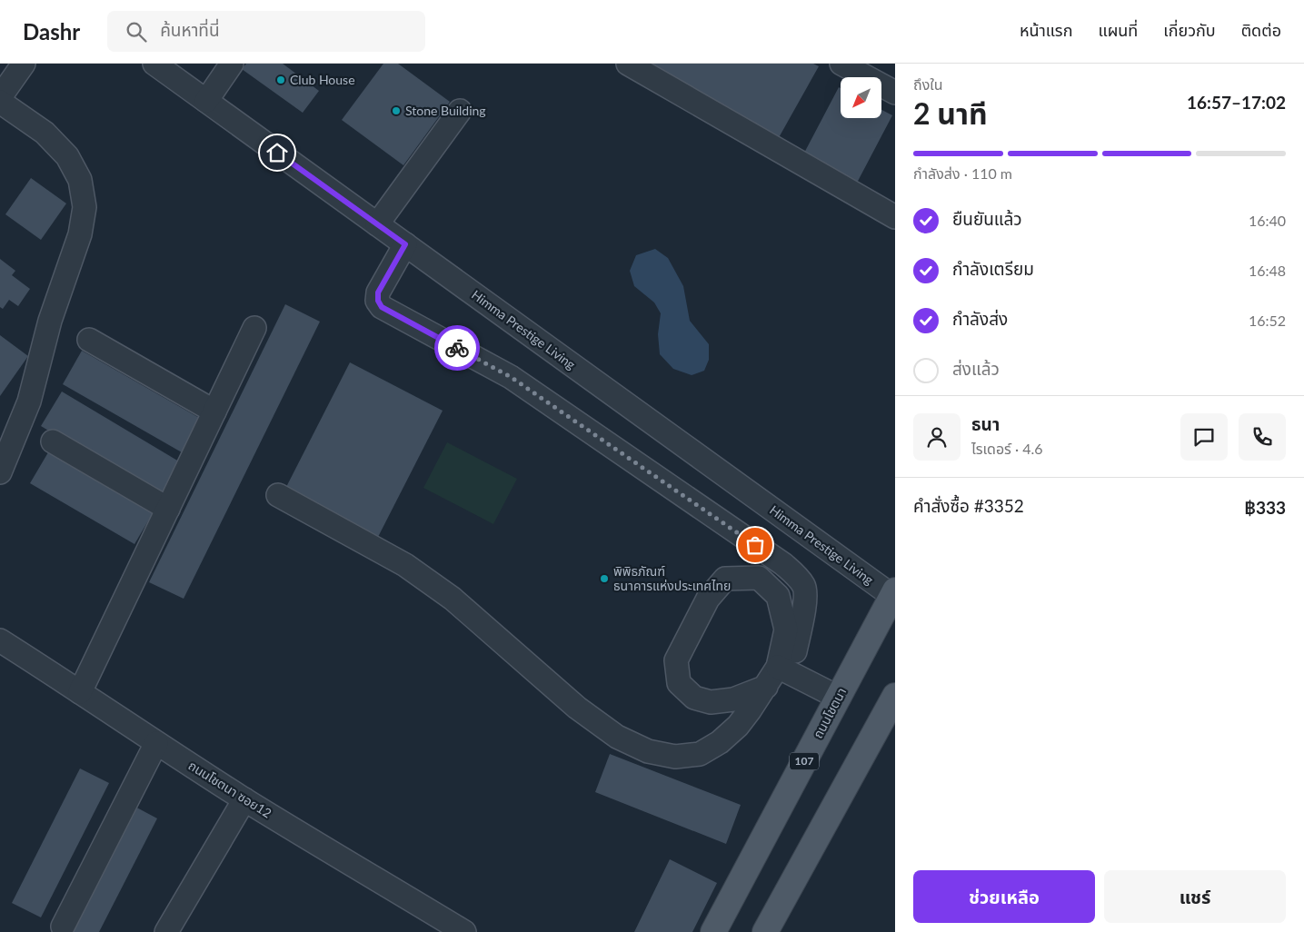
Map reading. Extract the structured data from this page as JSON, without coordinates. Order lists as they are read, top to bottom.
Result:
{
  "streets": {
    "main road": ["ถนนโชตนา", "107"],
    "street": ["Himma Prestige Living", "ถนนโชตนา ซอย12"]
  },
  "crossings": [
    ["Himma Prestige Living", "ถนนโชตนา"]
  ],
  "places": ["Club House", "Stone Building", "พิพิธภัณฑ์ ธนาคารแห่งประเทศไทย"],
  "north": "bottom left",
  "page": {
    "header": "Dashr",
    "search": "ค้นหาที่นี่",
    "nav": [
      "หน้าแรก",
      "แผนที่",
      "เกี่ยวกับ",
      "ติดต่อ"
    ],
    "heading": ["2 นาที", "ถึงใน", "16:57–17:02"],
    "panel": [
      "ธนา",
      "ไรเดอร์ · 4.6",
      "คำสั่งซื้อ #3352",
      "฿333"
    ],
    "bar": "กำลังส่ง · 110 m",
    "list": [
      ["ยืนยันแล้ว", "16:40"],
      ["กำลังเตรียม", "16:48"],
      ["กำลังส่ง", "16:52"],
      "ส่งแล้ว"
    ],
    "buttons": ["ช่วยเหลือ", "แชร์"]
  }
}
